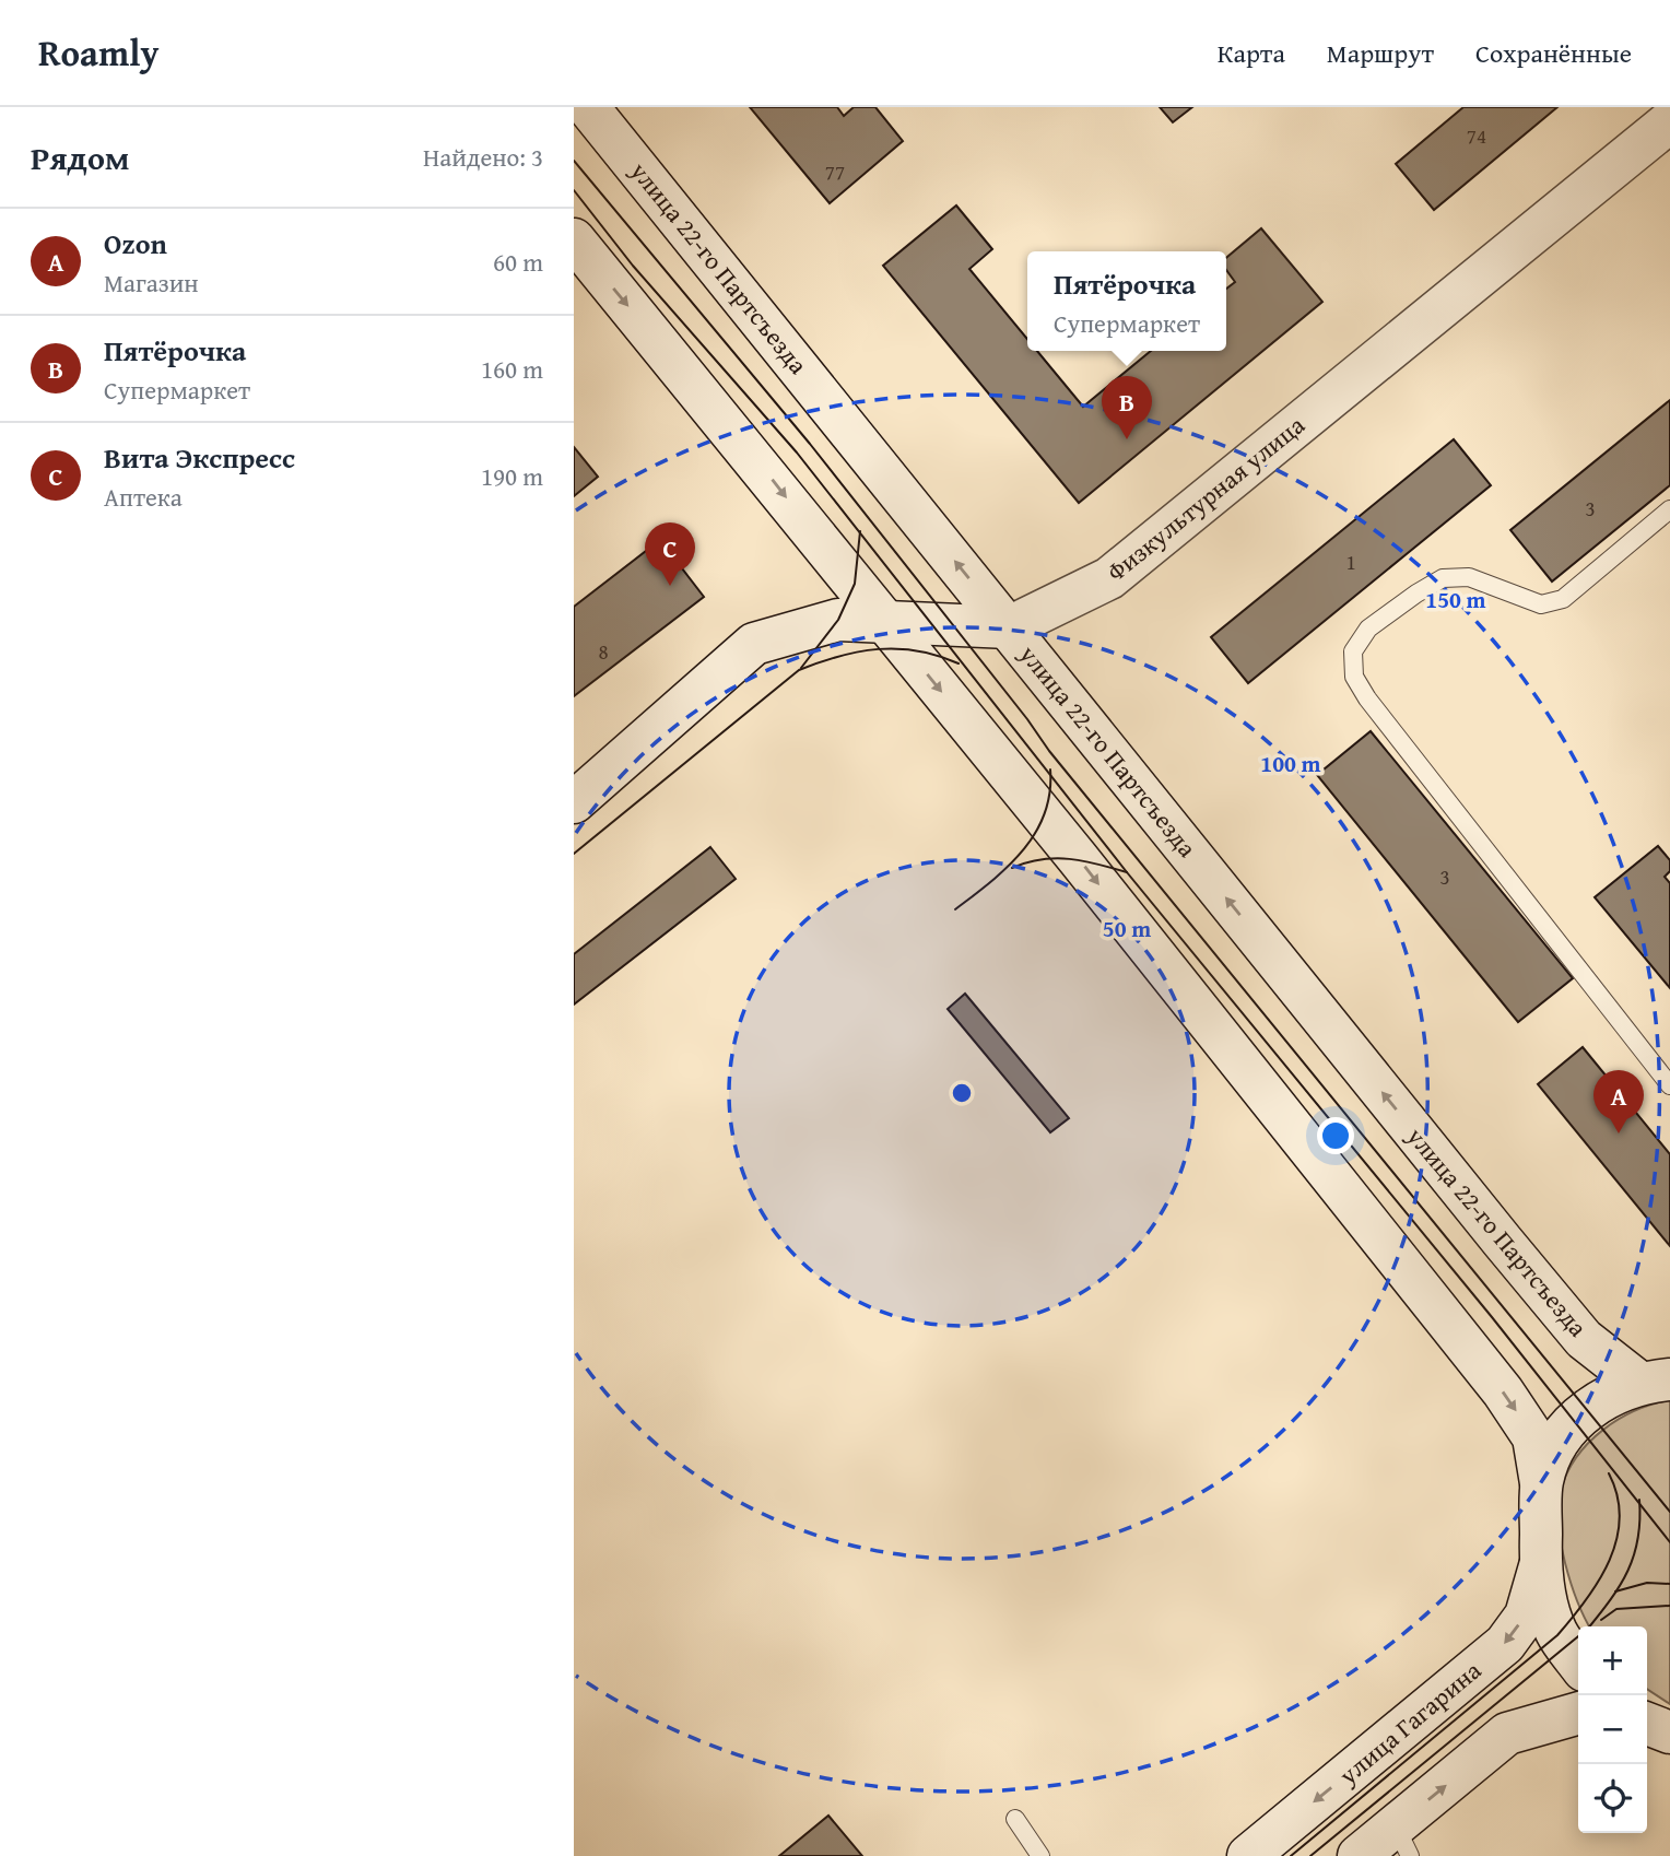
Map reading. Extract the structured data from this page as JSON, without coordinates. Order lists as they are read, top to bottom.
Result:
{
  "streets": {
    "main road": ["улица 22-го Партсъезда", "Физкультурная улица", "улица Гагарина"]
  },
  "crossings": [
    ["улица 22-го Партсъезда", "Физкультурная улица"]
  ],
  "house_numbers": [
    "74",
    "77",
    "3",
    "1",
    "8",
    "3"
  ],
  "page": {
    "header": "Roamly",
    "nav": ["Карта", "Маршрут", "Сохранённые"],
    "heading": ["Рядом", "Найдено: 3"],
    "list": [
      {
        "mark": "A",
        "name": "Ozon",
        "note": "Магазин",
        "value": "60 m"
      },
      {
        "mark": "B",
        "name": "Пятёрочка",
        "note": "Супермаркет",
        "value": "160 m"
      },
      {
        "mark": "C",
        "name": "Вита Экспресс",
        "note": "Аптека",
        "value": "190 m"
      }
    ],
    "popup": ["Пятёрочка", "Супермаркет"],
    "pins": ["B", "C", "A"],
    "map_buttons": ["+", "−"]
  },
  "rings": ["150 m", "100 m", "50 m"]
}
